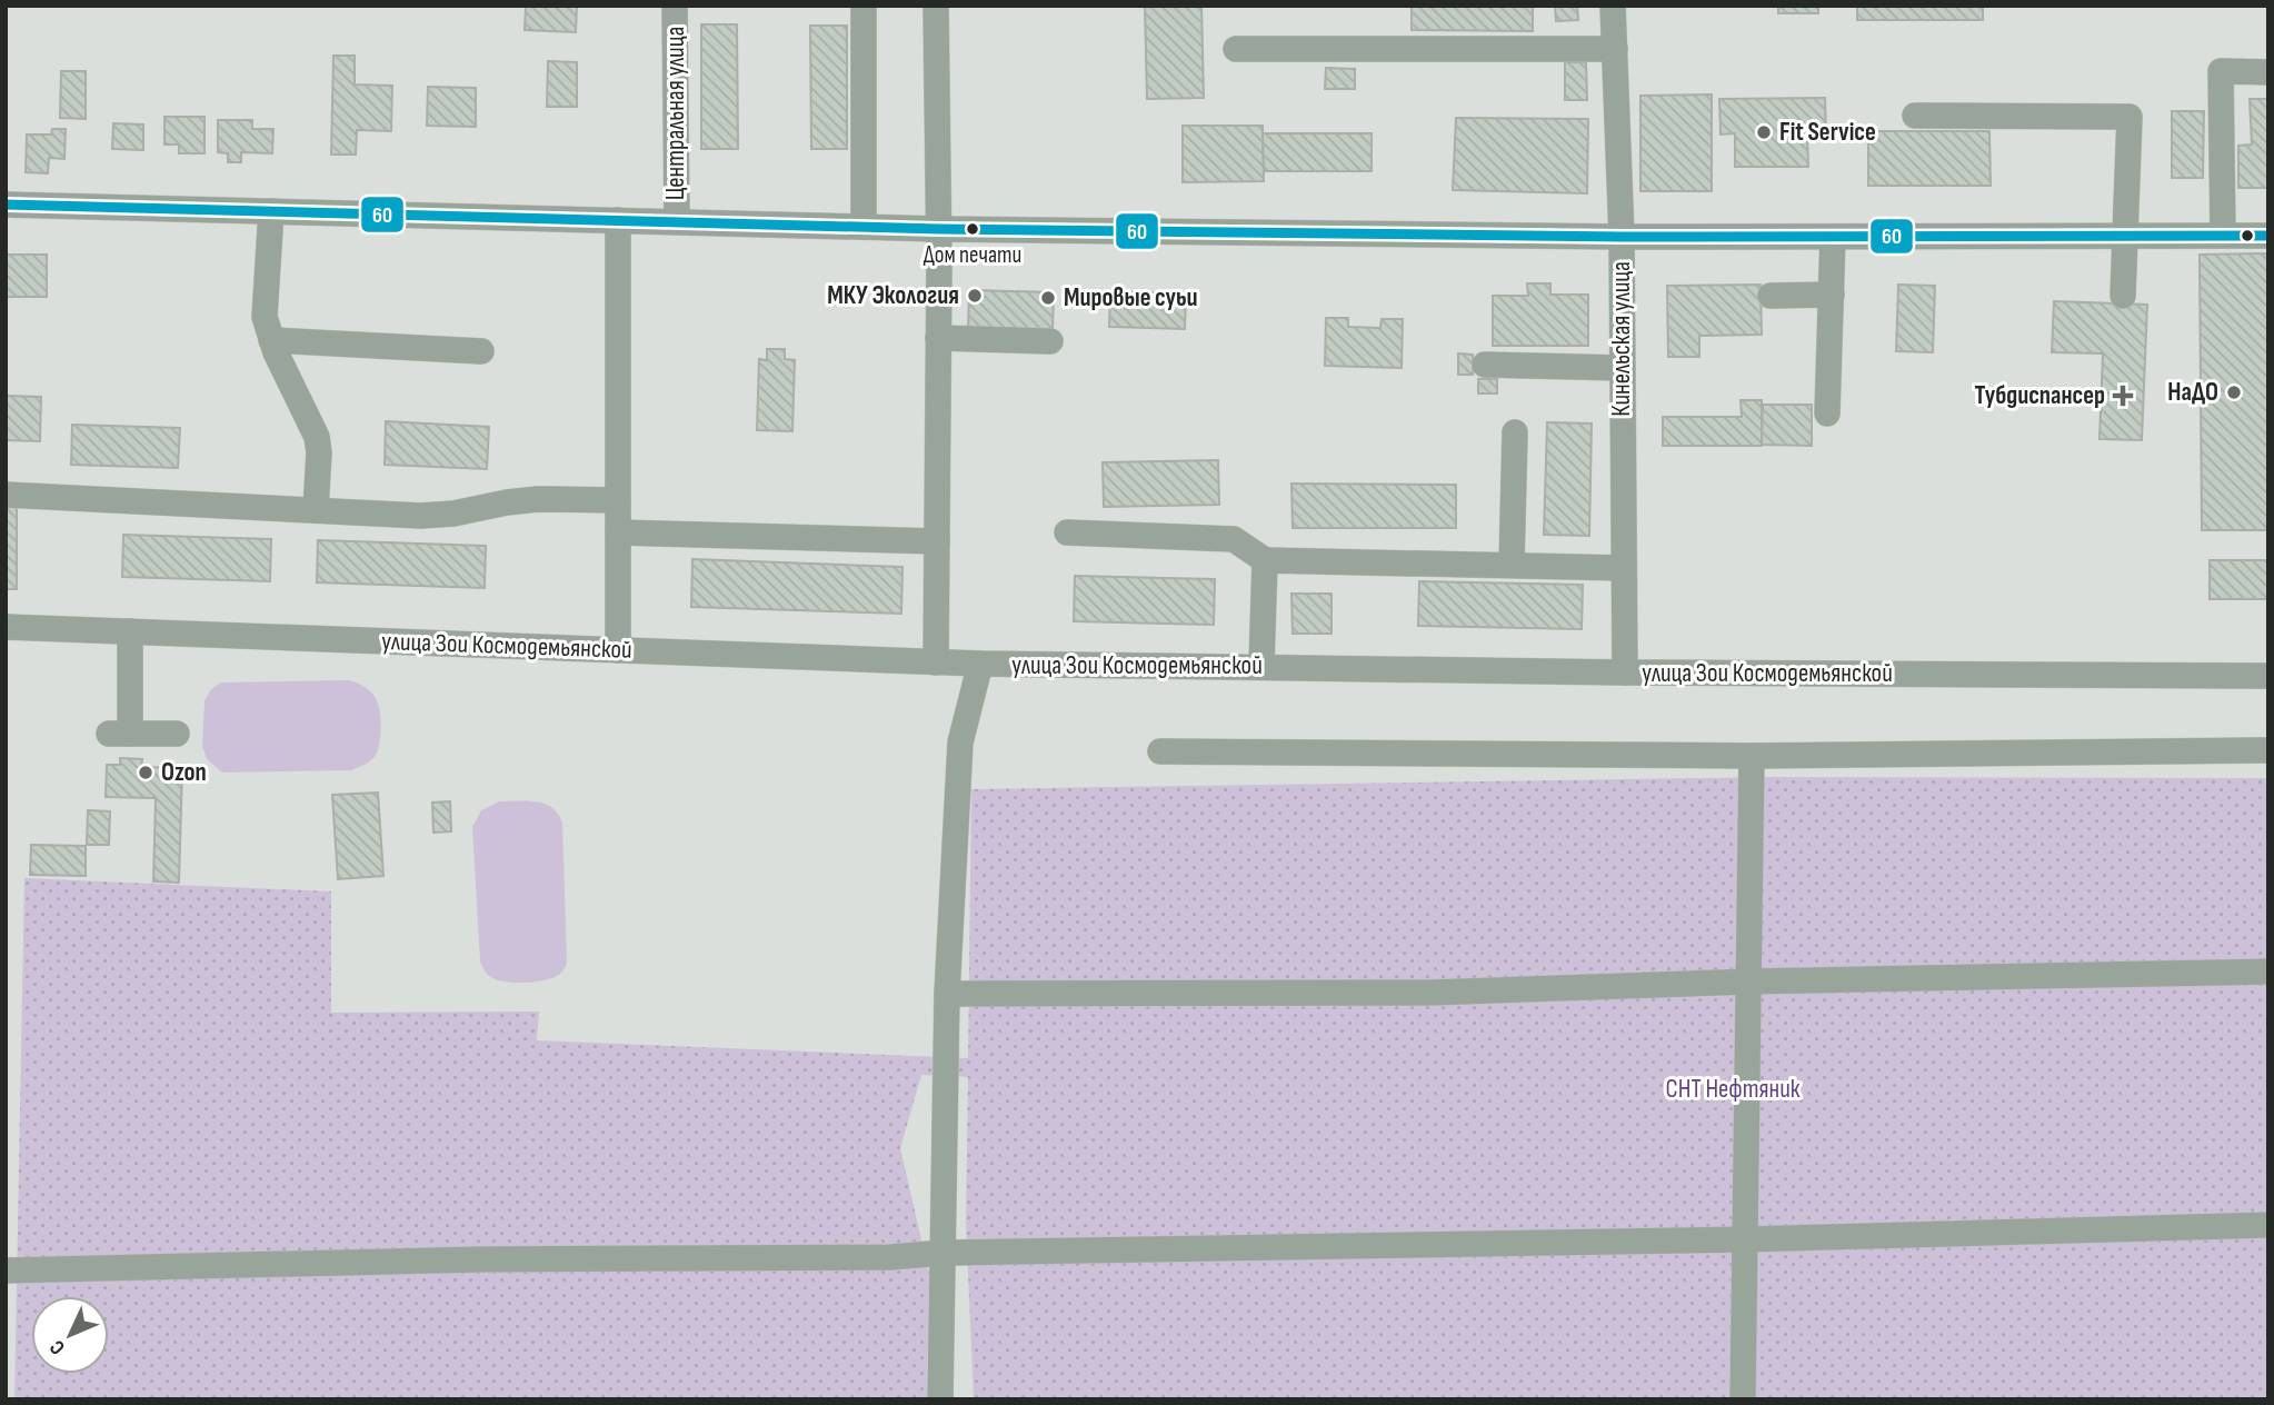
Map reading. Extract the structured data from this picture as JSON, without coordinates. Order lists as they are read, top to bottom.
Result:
{
  "streets": {
    "street": ["Центральная улица", "Кинельская улица", "улица Зои Космодемьянской"]
  },
  "crossings": [
    ["Кинельская улица", "улица Зои Космодемьянской"]
  ],
  "parks": ["СНТ Нефтяник"],
  "places": {
    "other": [
      "Fit Service",
      "Дом печати",
      "МКУ Экология",
      "Мировые суьи",
      "НаДО",
      "Ozon"
    ],
    "health": ["Тубдиспансер"]
  },
  "lines": ["transit line 60"],
  "north": "bottom left"
}
